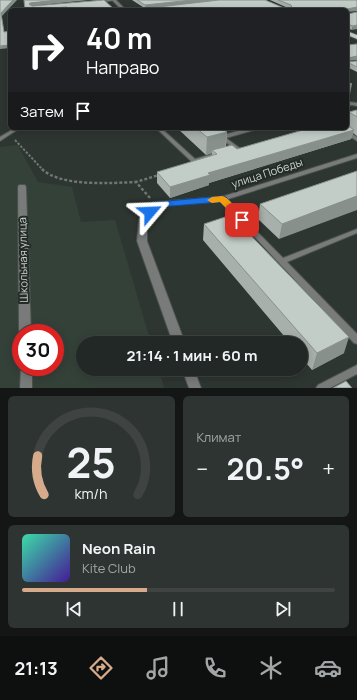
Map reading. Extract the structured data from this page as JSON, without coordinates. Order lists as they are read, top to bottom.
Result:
{
  "streets": {
    "street": ["улица Победы", "Школьная улица"]
  },
  "page": {
    "turn": ["40 m", "Направо"],
    "then": "Затем",
    "limit": "30",
    "trip": "21:14 · 1 мин · 60 m",
    "tile": "Климат",
    "heat": ["−", "20.5°", "+"],
    "song": ["Neon Rain", "Kite Club"],
    "tabs": "21:13",
    "gauge": ["25", "km/h"]
  }
}
